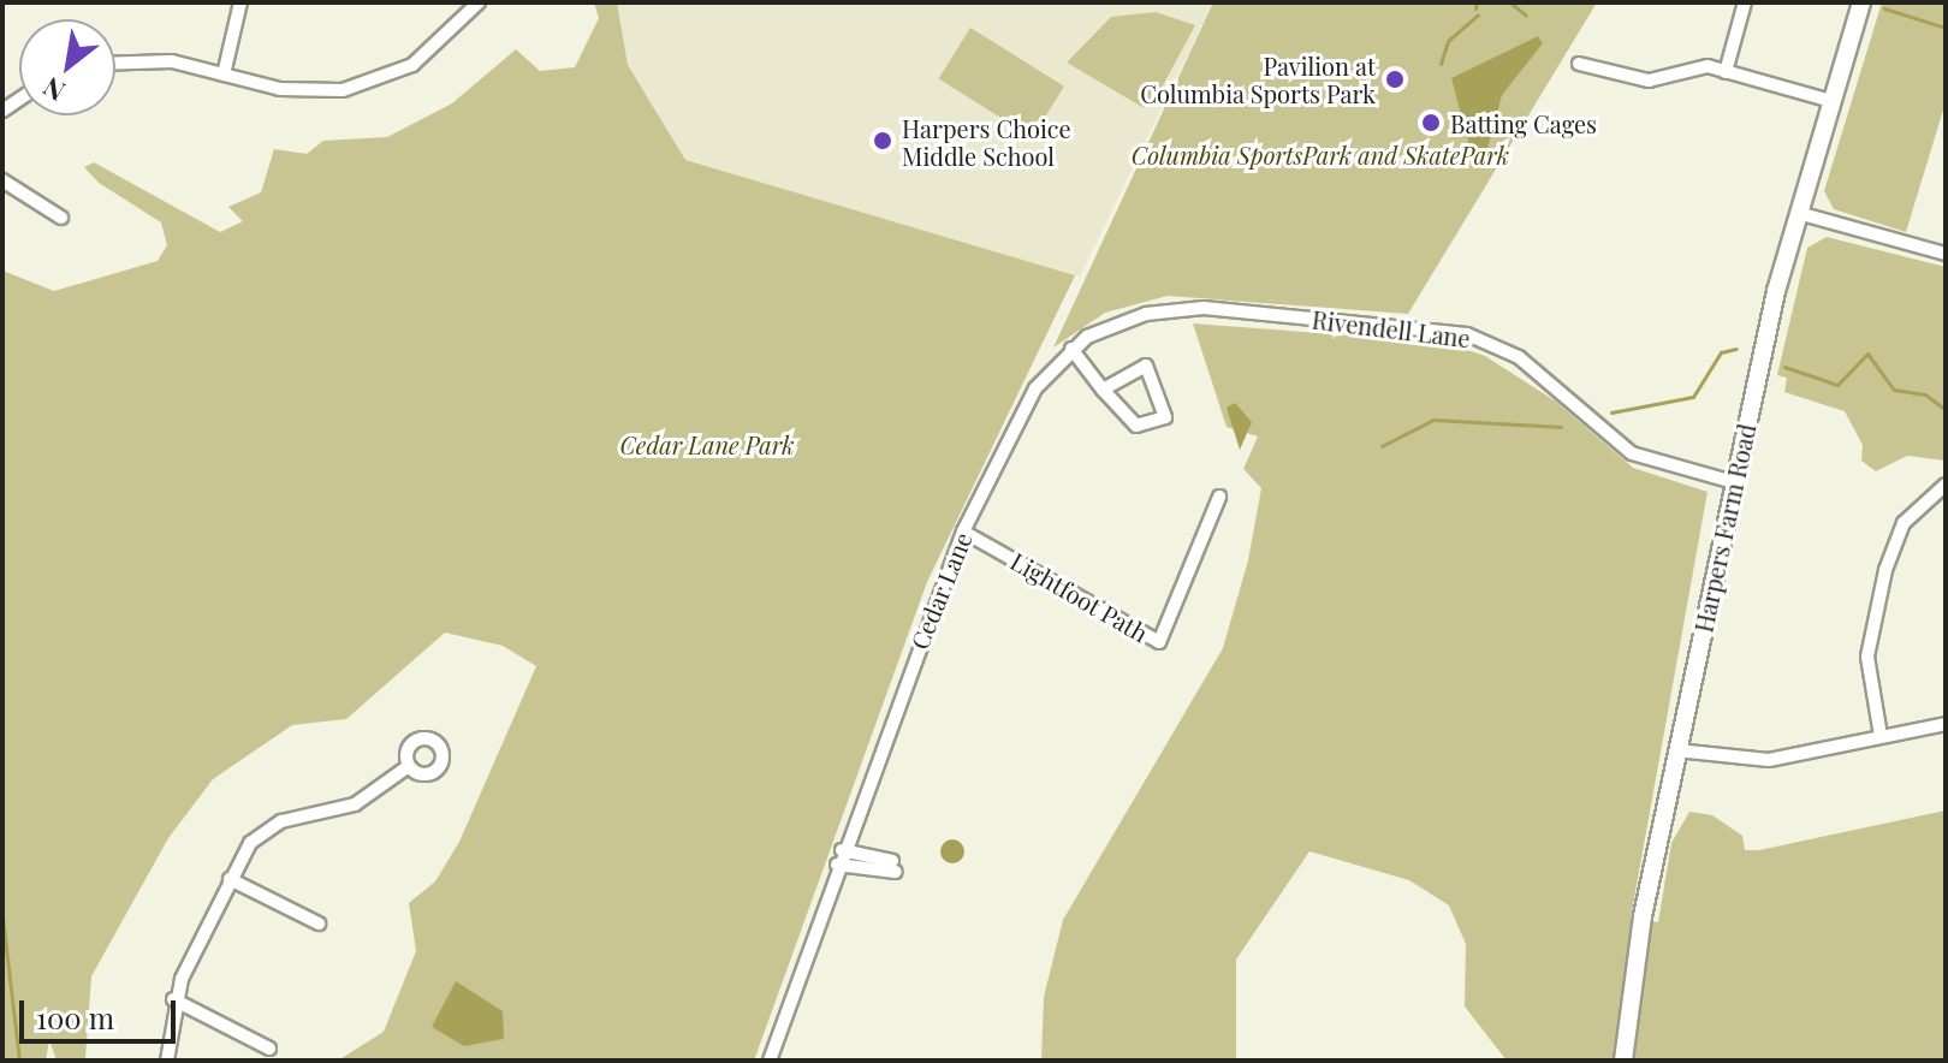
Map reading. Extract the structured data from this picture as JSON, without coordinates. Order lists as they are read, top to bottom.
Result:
{
  "streets": {
    "main road": ["Harpers Farm Road"],
    "street": ["Rivendell Lane", "Cedar Lane", "Lightfoot Path"]
  },
  "crossings": [
    ["Rivendell Lane", "Harpers Farm Road"],
    ["Rivendell Lane", "Cedar Lane"],
    ["Cedar Lane", "Lightfoot Path"]
  ],
  "parks": ["Columbia SportsPark and SkatePark", "Cedar Lane Park"],
  "places": ["Pavilion at Columbia Sports Park", "Batting Cages", "Harpers Choice Middle School"],
  "scale_bar": "100 m",
  "north": "bottom left"
}
